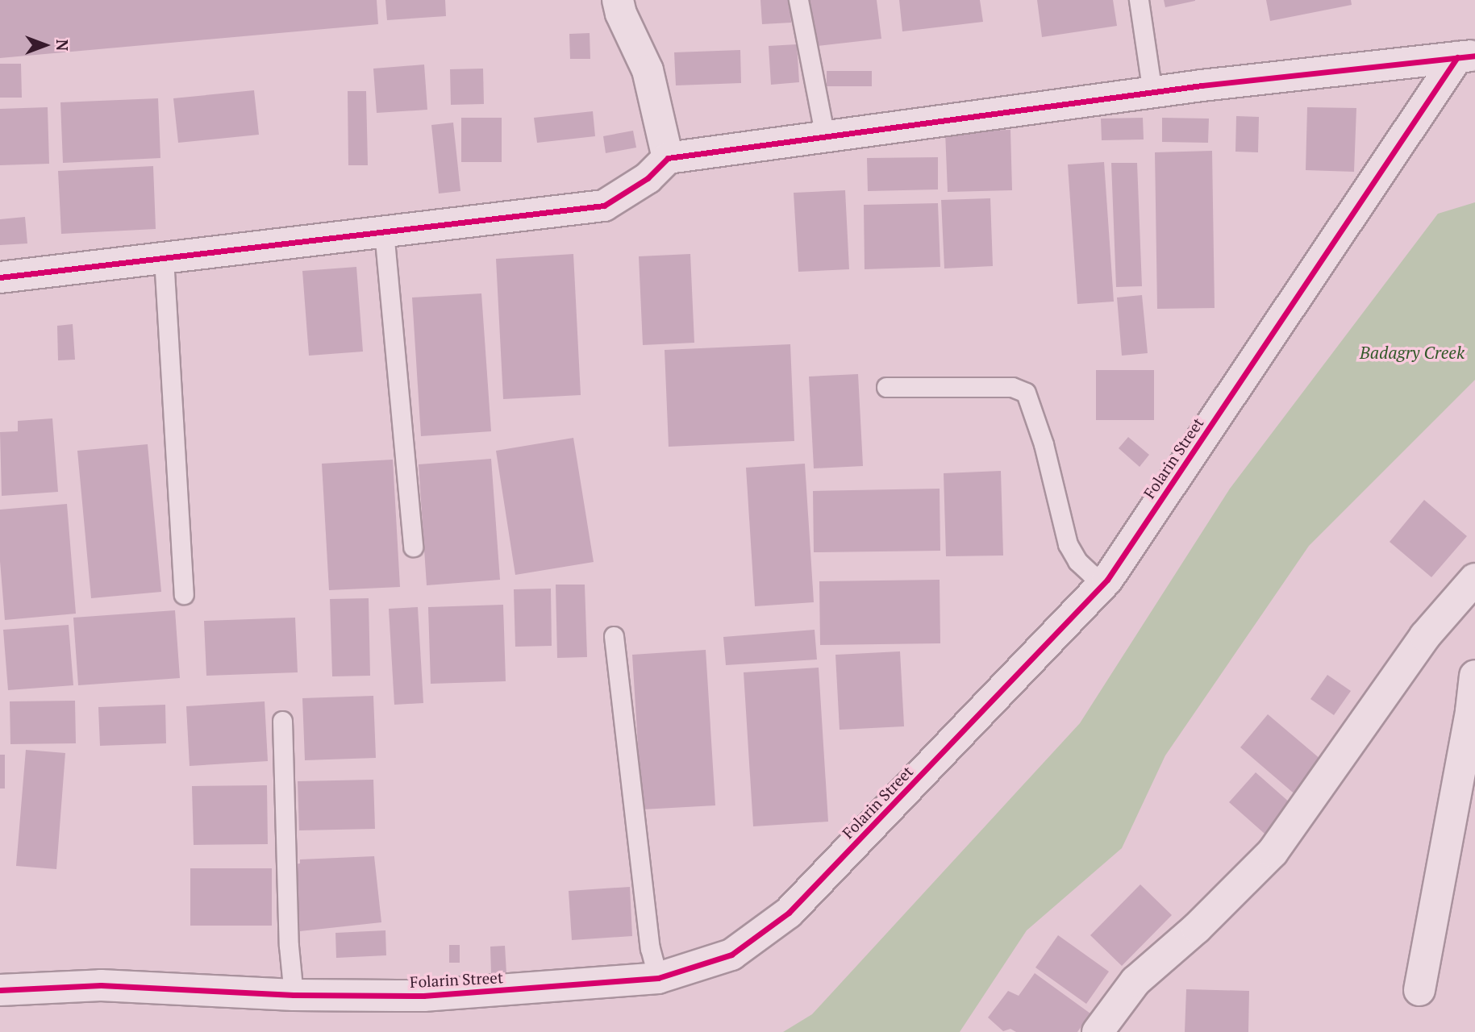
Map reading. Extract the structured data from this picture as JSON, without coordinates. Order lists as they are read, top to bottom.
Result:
{
  "streets": {
    "street": ["Folarin Street"]
  },
  "water": ["Badagry Creek"],
  "north": "right"
}
